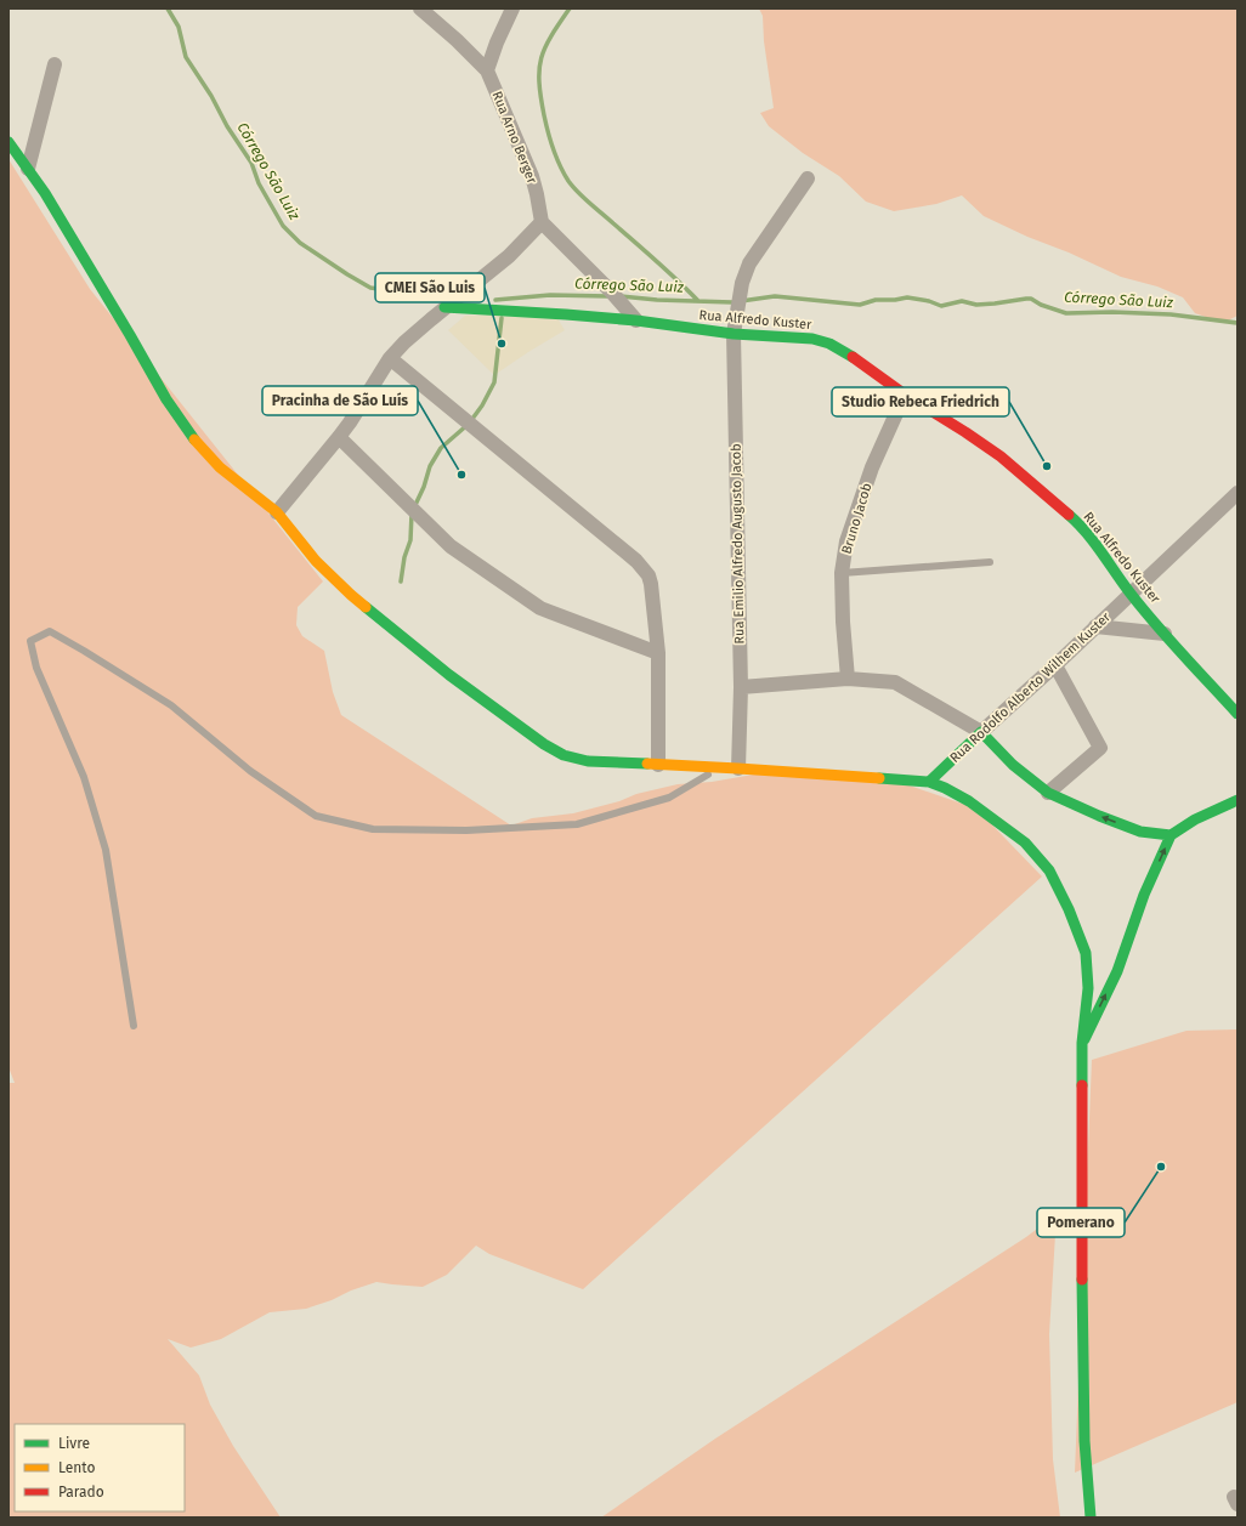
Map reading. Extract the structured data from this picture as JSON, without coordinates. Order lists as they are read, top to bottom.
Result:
{
  "streets": {
    "main road": ["Rua Alfredo Kuster", "Rua Rodolfo Alberto Wilhem Kuster"],
    "street": ["Rua Arno Berger", "Bruno Jacob", "Rua Emilio Alfredo Augusto Jacob"]
  },
  "crossings": [
    ["Rua Alfredo Kuster", "Bruno Jacob"],
    ["Rua Alfredo Kuster", "Rua Emilio Alfredo Augusto Jacob"],
    ["Rua Alfredo Kuster", "Rua Rodolfo Alberto Wilhem Kuster"]
  ],
  "water": ["Córrego São Luiz"],
  "places": [
    "CMEI São Luis",
    "Studio Rebeca Friedrich",
    "Pracinha de São Luís",
    "Pomerano"
  ],
  "legend": ["Livre", "Lento", "Parado"]
}
